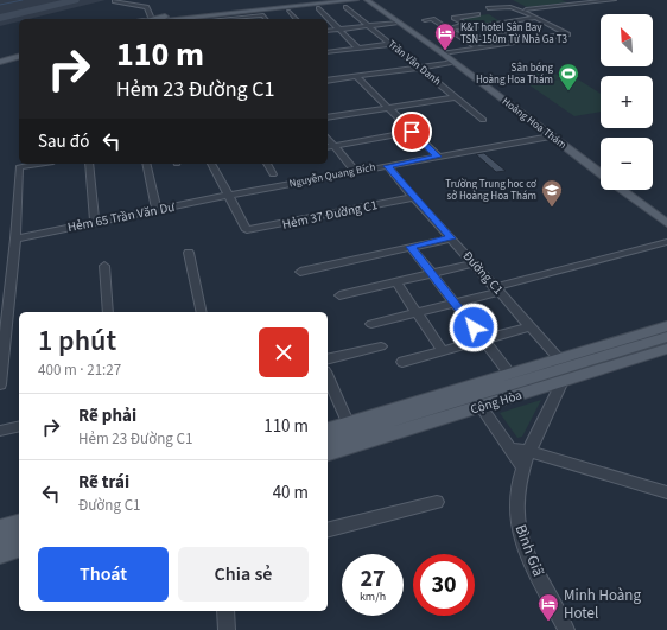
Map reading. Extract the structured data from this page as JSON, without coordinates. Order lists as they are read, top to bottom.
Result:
{
  "streets": {
    "main road": ["Hoàng Hoa Thám", "Cộng Hòa"],
    "street": [
      "Trần Văn Danh",
      "Nguyễn Quang Bích",
      "Hẻm 37 Đường C1",
      "Hẻm 65 Trần Văn Dư",
      "Đường C1",
      "Bình Giã"
    ]
  },
  "crossings": [
    ["Hoàng Hoa Thám", "Nguyễn Quang Bích"],
    ["Nguyễn Quang Bích", "Hẻm 37 Đường C1"],
    ["Nguyễn Quang Bích", "Hẻm 65 Trần Văn Dư"],
    ["Nguyễn Quang Bích", "Đường C1"],
    ["Hẻm 37 Đường C1", "Hẻm 65 Trần Văn Dư"],
    ["Hẻm 37 Đường C1", "Đường C1"],
    ["Đường C1", "Cộng Hòa"],
    ["Cộng Hòa", "Bình Giã"]
  ],
  "places": {
    "hotel": ["K&T hotel Sân Bay TSN-150m Từ Nhà Ga T3", "Minh Hoàng Hotel"],
    "sports": ["Sân bóng Hoàng Hoa Thám"],
    "school or university": ["Trường Trung học cơ sở Hoàng Hoa Thám"]
  },
  "north": "top left",
  "page": {
    "map_buttons": ["+", "−"],
    "turn": ["110 m", "Hẻm 23 Đường C1"],
    "then": "Sau đó",
    "heading": ["1 phút", "400 m · 21:27"],
    "list": [
      {
        "name": "Rẽ phải",
        "note": "Hẻm 23 Đường C1",
        "value": "110 m"
      },
      {
        "name": "Rẽ trái",
        "note": "Đường C1",
        "value": "40 m"
      }
    ],
    "buttons": ["Thoát", "Chia sẻ"],
    "speed": "27 km/h",
    "limit": "30"
  }
}
